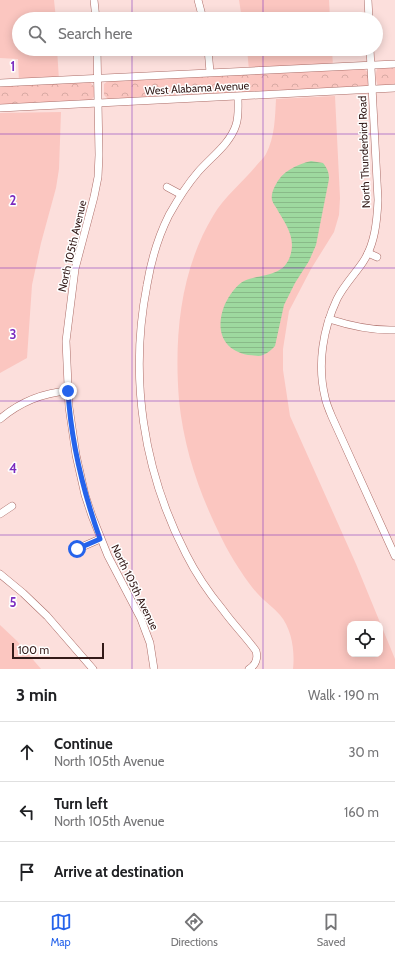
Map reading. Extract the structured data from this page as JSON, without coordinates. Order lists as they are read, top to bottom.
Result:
{
  "streets": {
    "street": ["West Alabama Avenue", "North Thunderbird Road", "North 105th Avenue"]
  },
  "crossings": [
    ["West Alabama Avenue", "North Thunderbird Road"],
    ["West Alabama Avenue", "North 105th Avenue"]
  ],
  "scale_bar": "100 m",
  "page": {
    "search": "Search here",
    "scale": "100 m",
    "heading": ["3 min", "Walk · 190 m"],
    "list": [
      ["Continue", "North 105th Avenue", "30 m"],
      ["Turn left", "North 105th Avenue", "160 m"],
      "Arrive at destination"
    ],
    "nav": ["Map", "Directions", "Saved"]
  },
  "grid": {
    "rows": [
      "1",
      "2",
      "3",
      "4",
      "5"
    ]
  }
}
